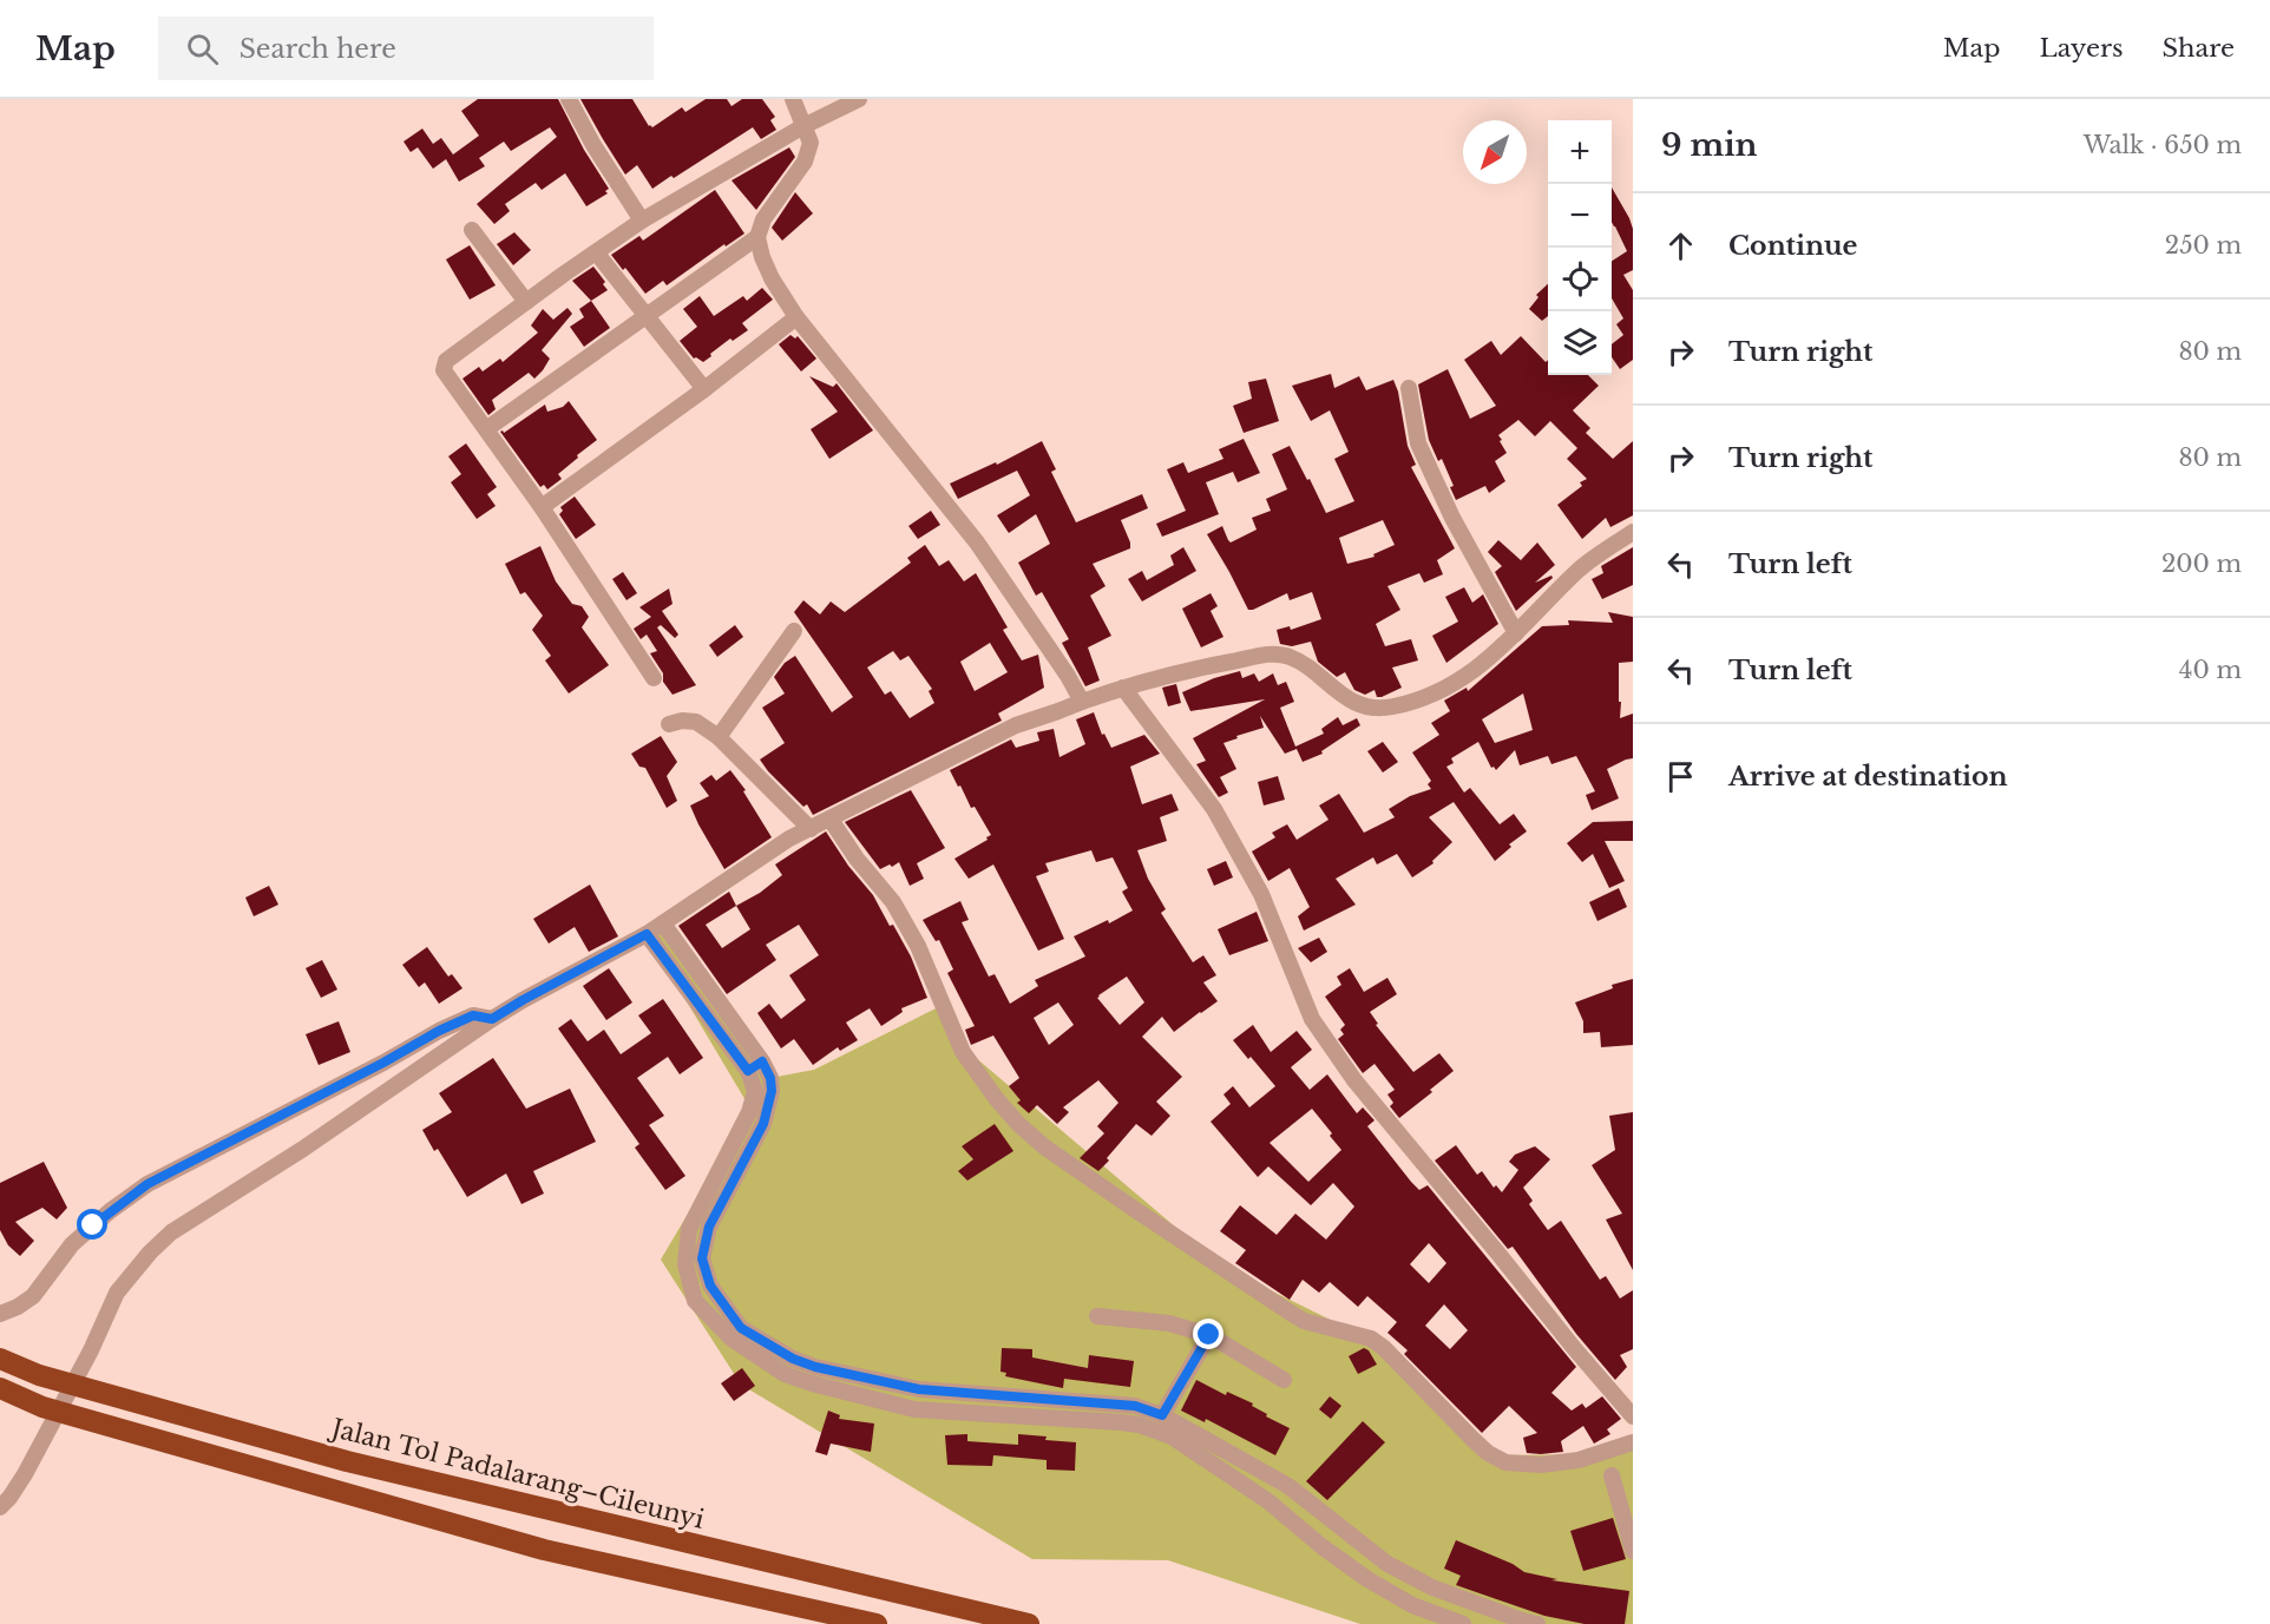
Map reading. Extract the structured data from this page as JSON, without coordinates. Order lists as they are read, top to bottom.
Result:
{
  "streets": {
    "highway": ["Jalan Tol Padalarang–Cileunyi"]
  },
  "north": "bottom left",
  "page": {
    "header": "Map",
    "search": "Search here",
    "nav": ["Map", "Layers", "Share"],
    "heading": ["9 min", "Walk · 650 m"],
    "map_buttons": ["+", "−"],
    "list": [
      ["Continue", "250 m"],
      ["Turn right", "80 m"],
      ["Turn right", "80 m"],
      ["Turn left", "200 m"],
      ["Turn left", "40 m"],
      "Arrive at destination"
    ]
  }
}
